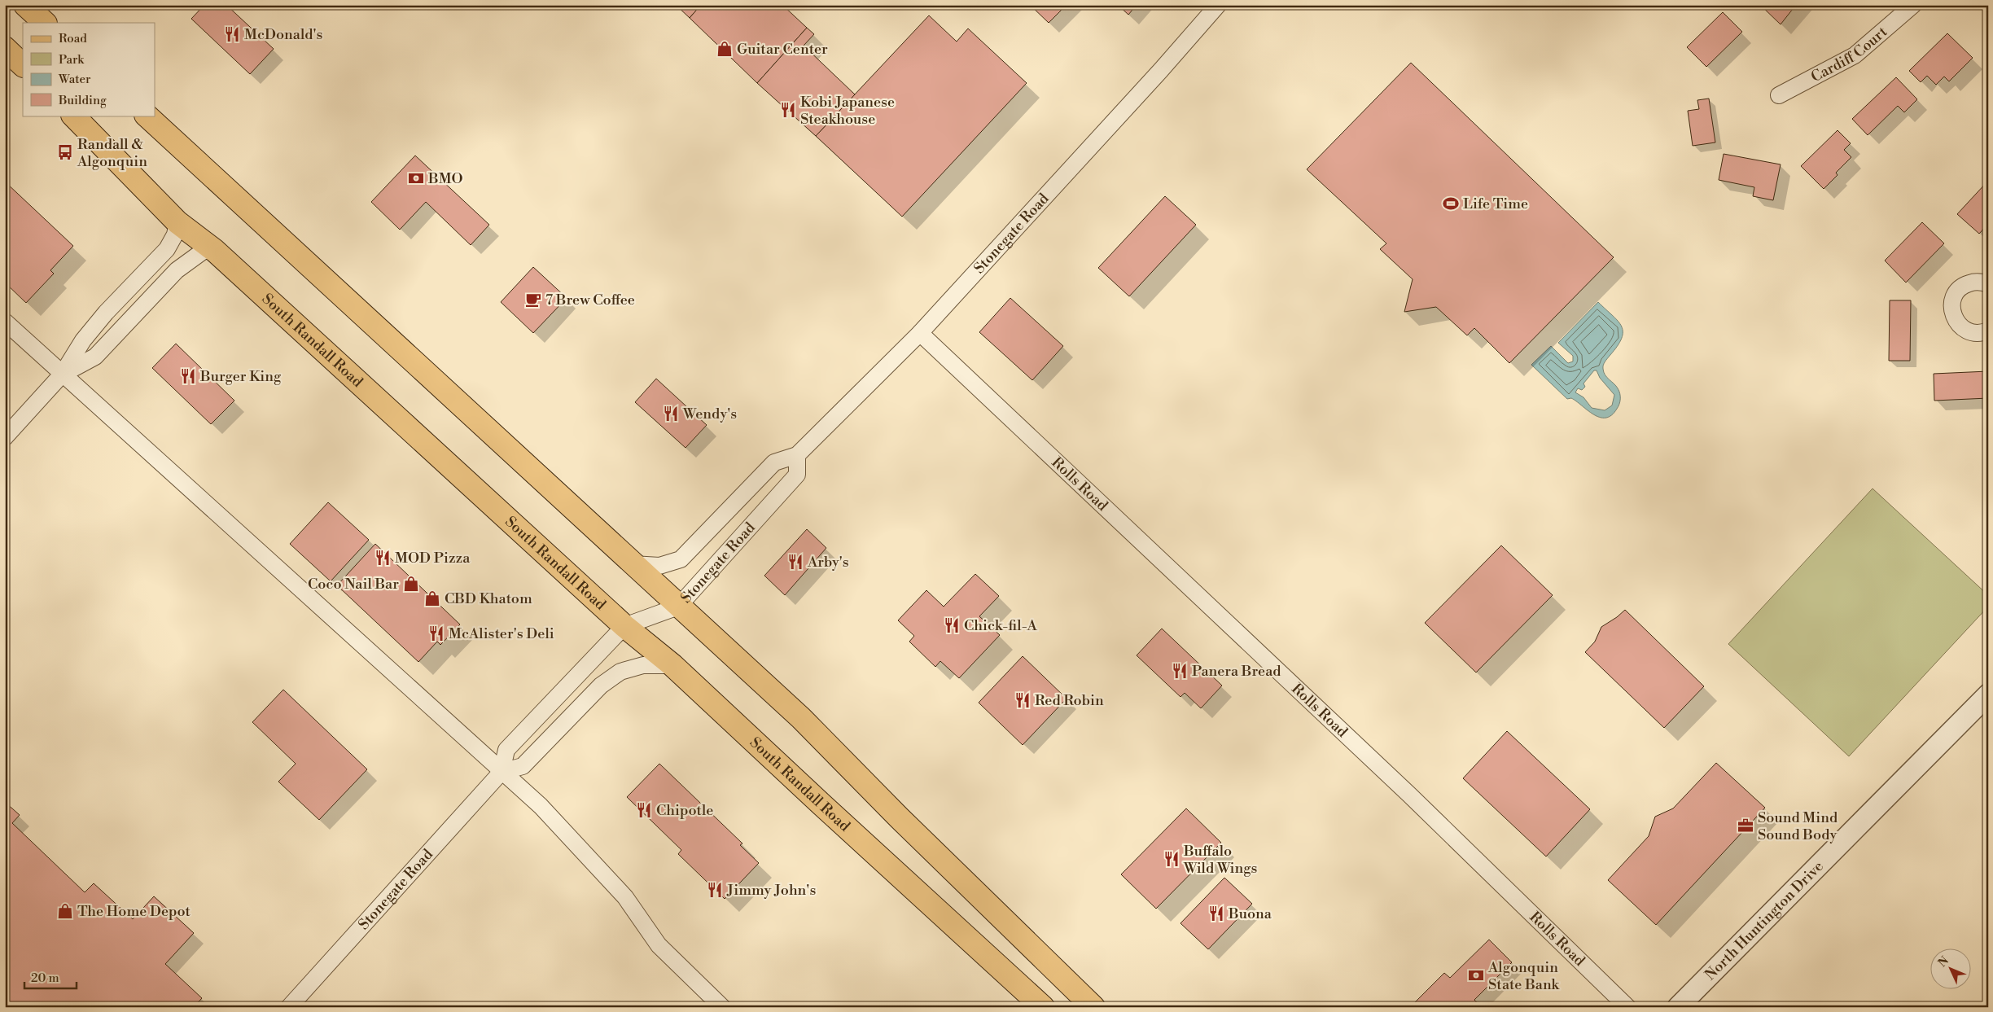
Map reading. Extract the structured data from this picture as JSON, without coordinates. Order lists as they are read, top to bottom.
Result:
{
  "streets": {
    "main road": ["South Randall Road"],
    "street": [
      "Cardiff Court",
      "Stonegate Road",
      "Rolls Road",
      "North Huntington Drive"
    ]
  },
  "crossings": [
    ["Stonegate Road", "South Randall Road"],
    ["Stonegate Road", "Rolls Road"]
  ],
  "places": {
    "restaurant": [
      "McDonald's",
      "Kobi Japanese Steakhouse",
      "Burger King",
      "Wendy's",
      "MOD Pizza",
      "Arby's",
      "Chick-fil-A",
      "McAlister's Deli",
      "Panera Bread",
      "Red Robin",
      "Chipotle",
      "Buffalo Wild Wings",
      "Jimmy John's",
      "Buona"
    ],
    "shop": [
      "Guitar Center",
      "Coco Nail Bar",
      "CBD Khatom",
      "The Home Depot"
    ],
    "bus stop": ["Randall & Algonquin"],
    "bank": ["BMO", "Algonquin State Bank"],
    "sports": ["Life Time"],
    "cafe": ["7 Brew Coffee"],
    "office": ["Sound Mind Sound Body"]
  },
  "legend": [
    "Road",
    "Park",
    "Water",
    "Building"
  ],
  "scale_bar": "20 m",
  "north": "top left"
}
